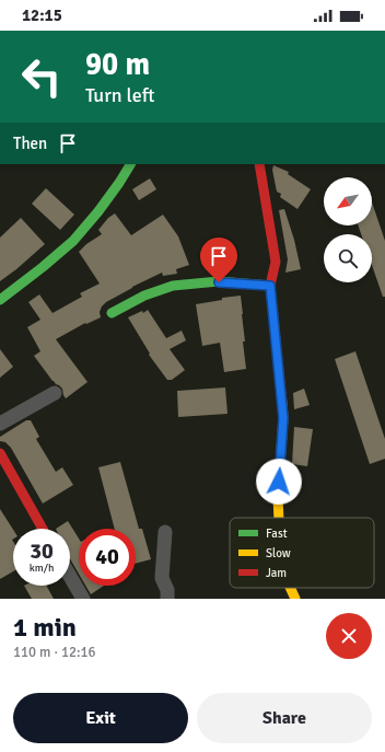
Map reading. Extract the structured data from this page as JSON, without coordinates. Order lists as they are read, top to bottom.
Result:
{
  "legend": ["Fast", "Slow", "Jam"],
  "north": "bottom left",
  "page": {
    "status": "12:15",
    "turn": ["90 m", "Turn left"],
    "then": "Then",
    "speed": "30 km/h",
    "limit": "40",
    "heading": ["1 min", "110 m · 12:16"],
    "buttons": ["Exit", "Share"]
  }
}
